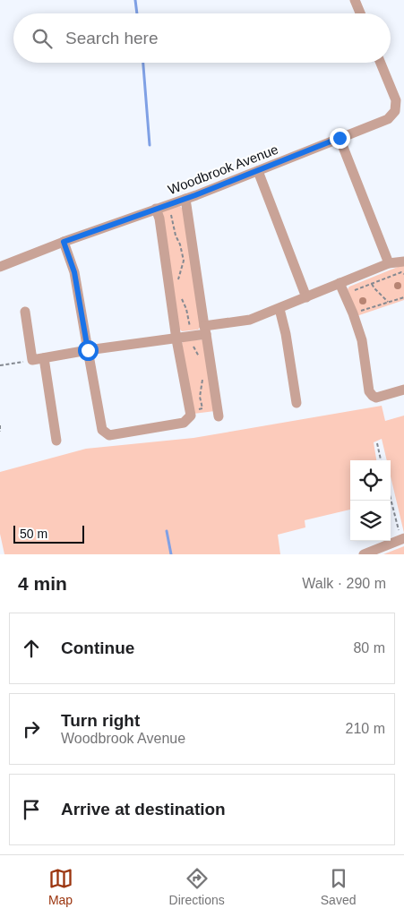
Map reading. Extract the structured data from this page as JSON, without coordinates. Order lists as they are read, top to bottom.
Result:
{
  "streets": {
    "street": ["Woodbrook Avenue"]
  },
  "scale_bar": "50 m",
  "page": {
    "search": "Search here",
    "scale": "50 m",
    "heading": ["4 min", "Walk · 290 m"],
    "list": [
      ["Continue", "80 m"],
      ["Turn right", "Woodbrook Avenue", "210 m"],
      "Arrive at destination"
    ],
    "nav": ["Map", "Directions", "Saved"]
  }
}
